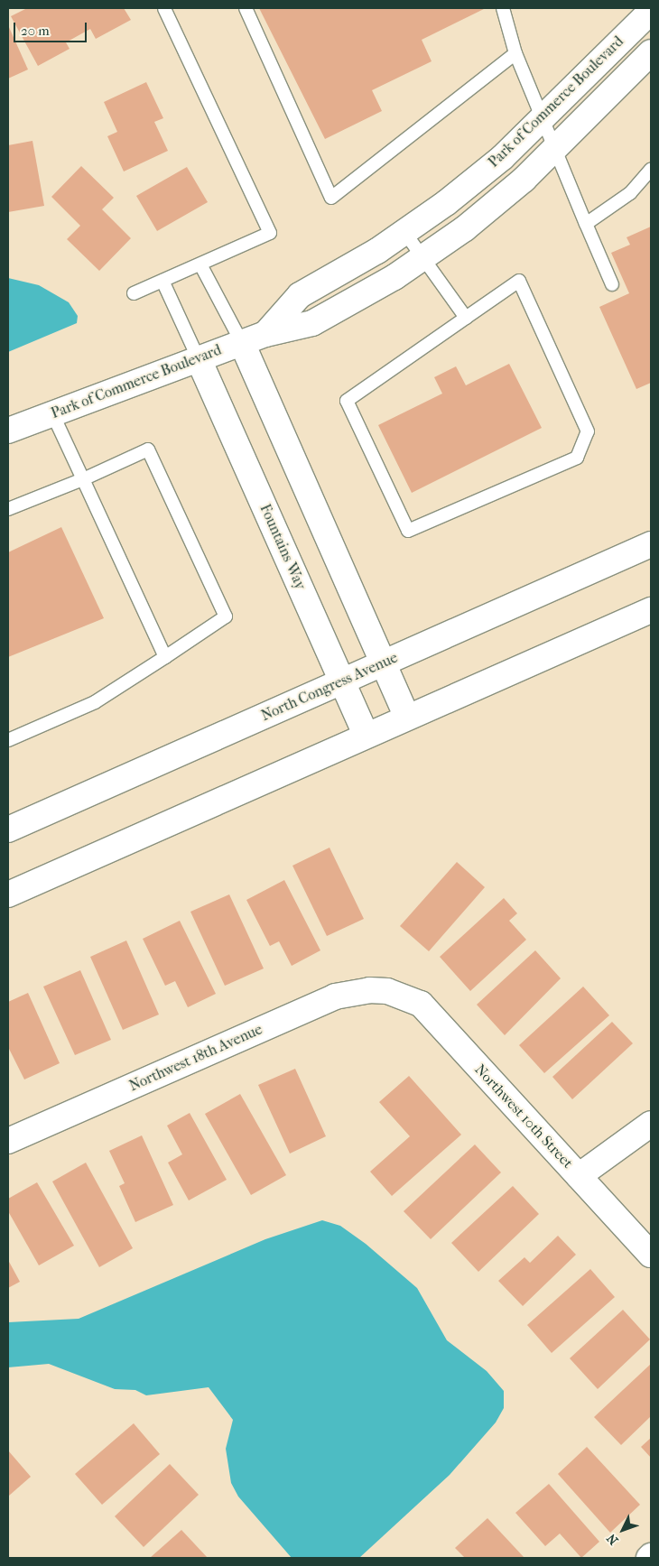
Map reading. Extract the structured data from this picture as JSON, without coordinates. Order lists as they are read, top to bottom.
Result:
{
  "streets": {
    "street": [
      "Park of Commerce Boulevard",
      "Fountains Way",
      "North Congress Avenue",
      "Northwest 18th Avenue",
      "Northwest 10th Street"
    ]
  },
  "crossings": [
    ["Park of Commerce Boulevard", "Fountains Way"],
    ["Fountains Way", "North Congress Avenue"],
    ["Northwest 18th Avenue", "Northwest 10th Street"]
  ],
  "scale_bar": "20 m",
  "north": "bottom left"
}
